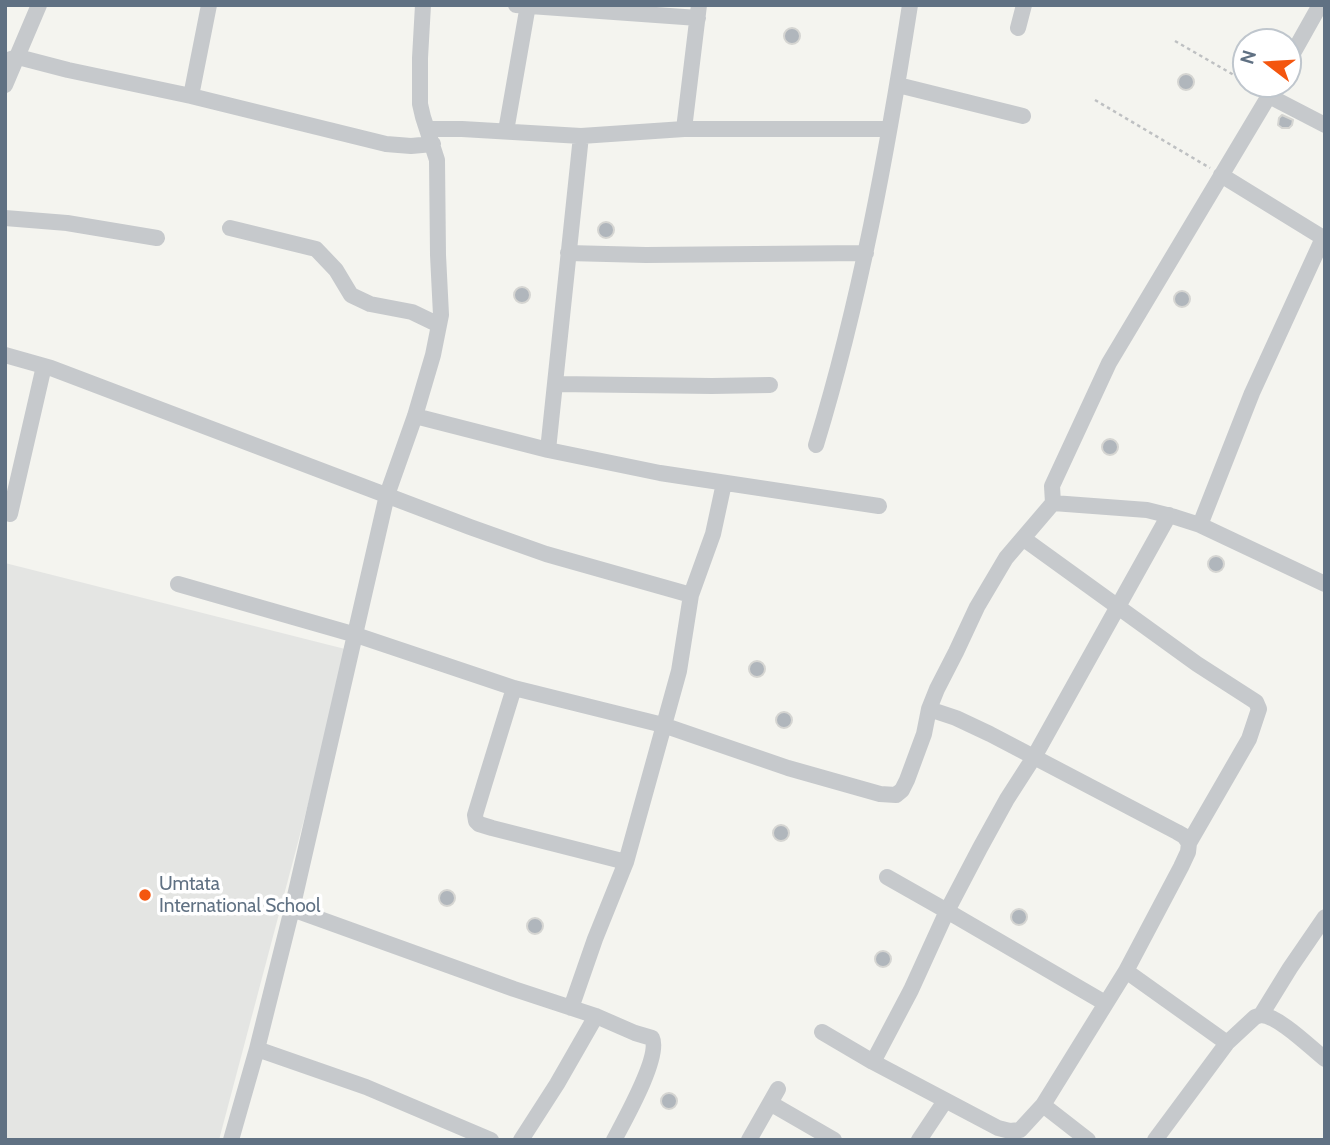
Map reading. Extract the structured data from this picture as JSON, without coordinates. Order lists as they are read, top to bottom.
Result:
{
  "places": ["Umtata International School"],
  "north": "left"
}
